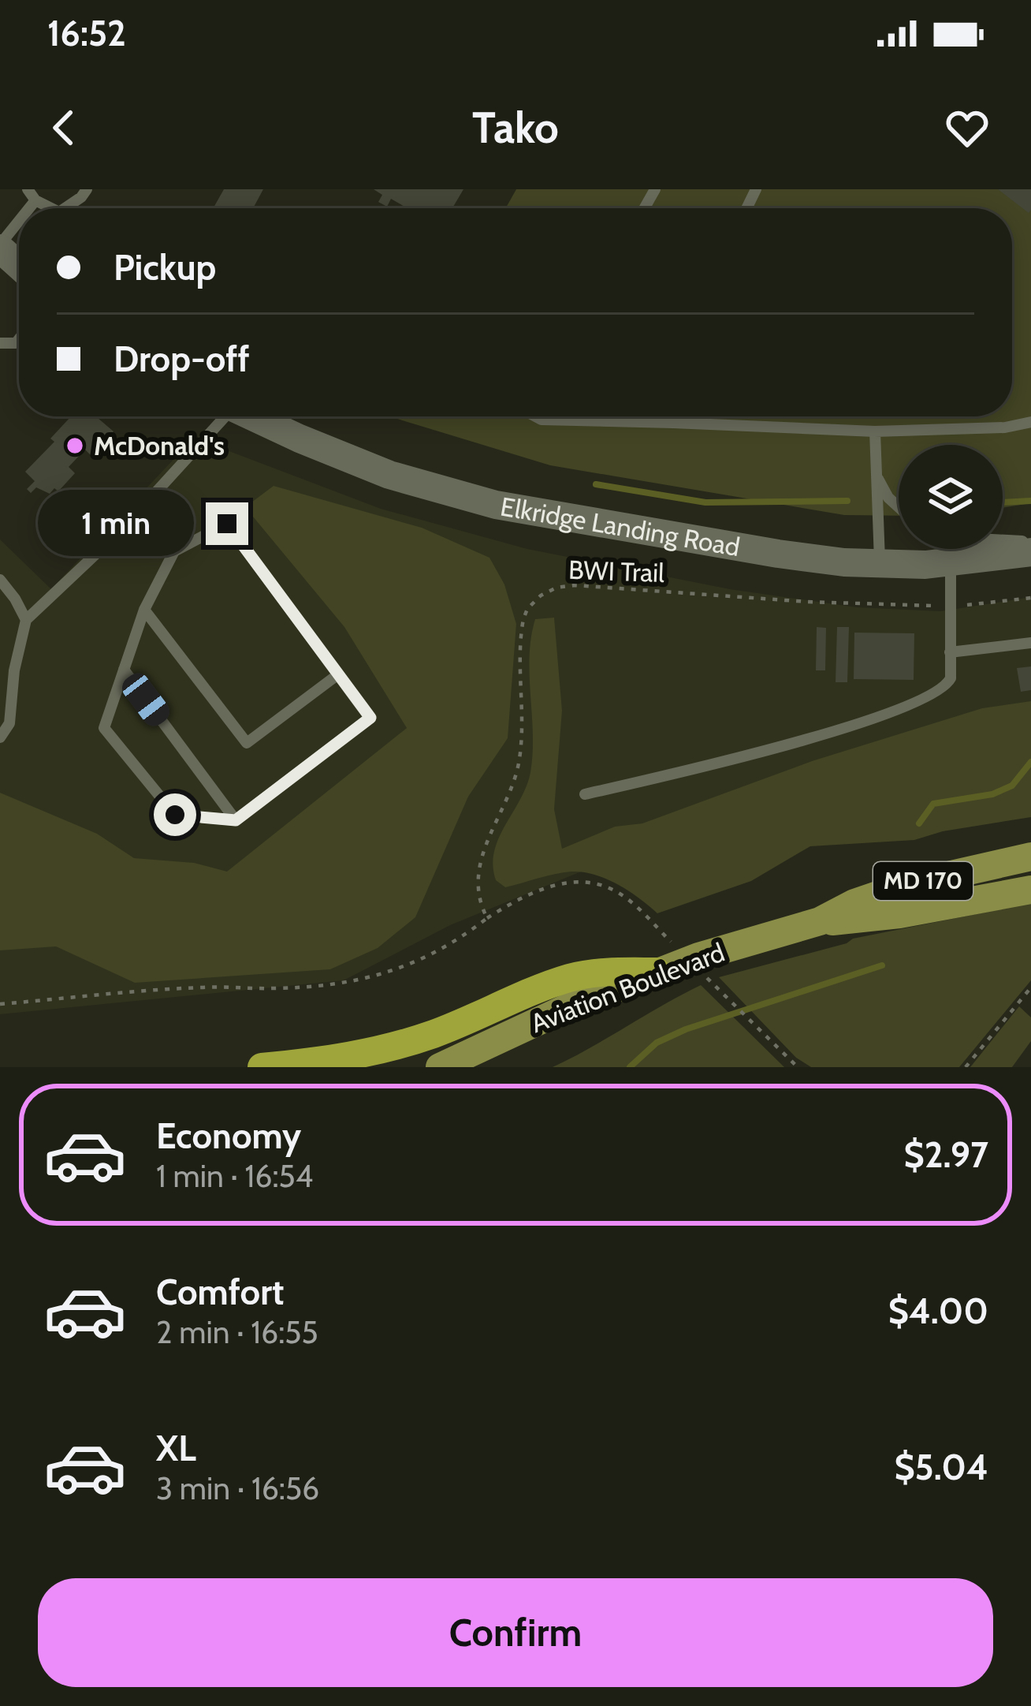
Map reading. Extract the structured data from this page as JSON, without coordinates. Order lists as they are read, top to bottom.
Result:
{
  "streets": {
    "main road": ["Elkridge Landing Road", "MD 170", "Aviation Boulevard"],
    "path": ["BWI Trail"]
  },
  "places": ["McDonald's"],
  "page": {
    "status": "16:52",
    "header": "Tako",
    "banner": ["Pickup", "Drop-off"],
    "bubble": "1 min",
    "list": [
      {
        "name": "Economy",
        "note": "1 min · 16:54",
        "value": "$2.97"
      },
      {
        "name": "Comfort",
        "note": "2 min · 16:55",
        "value": "$4.00"
      },
      {
        "name": "XL",
        "note": "3 min · 16:56",
        "value": "$5.04"
      }
    ],
    "buttons": "Confirm"
  }
}
